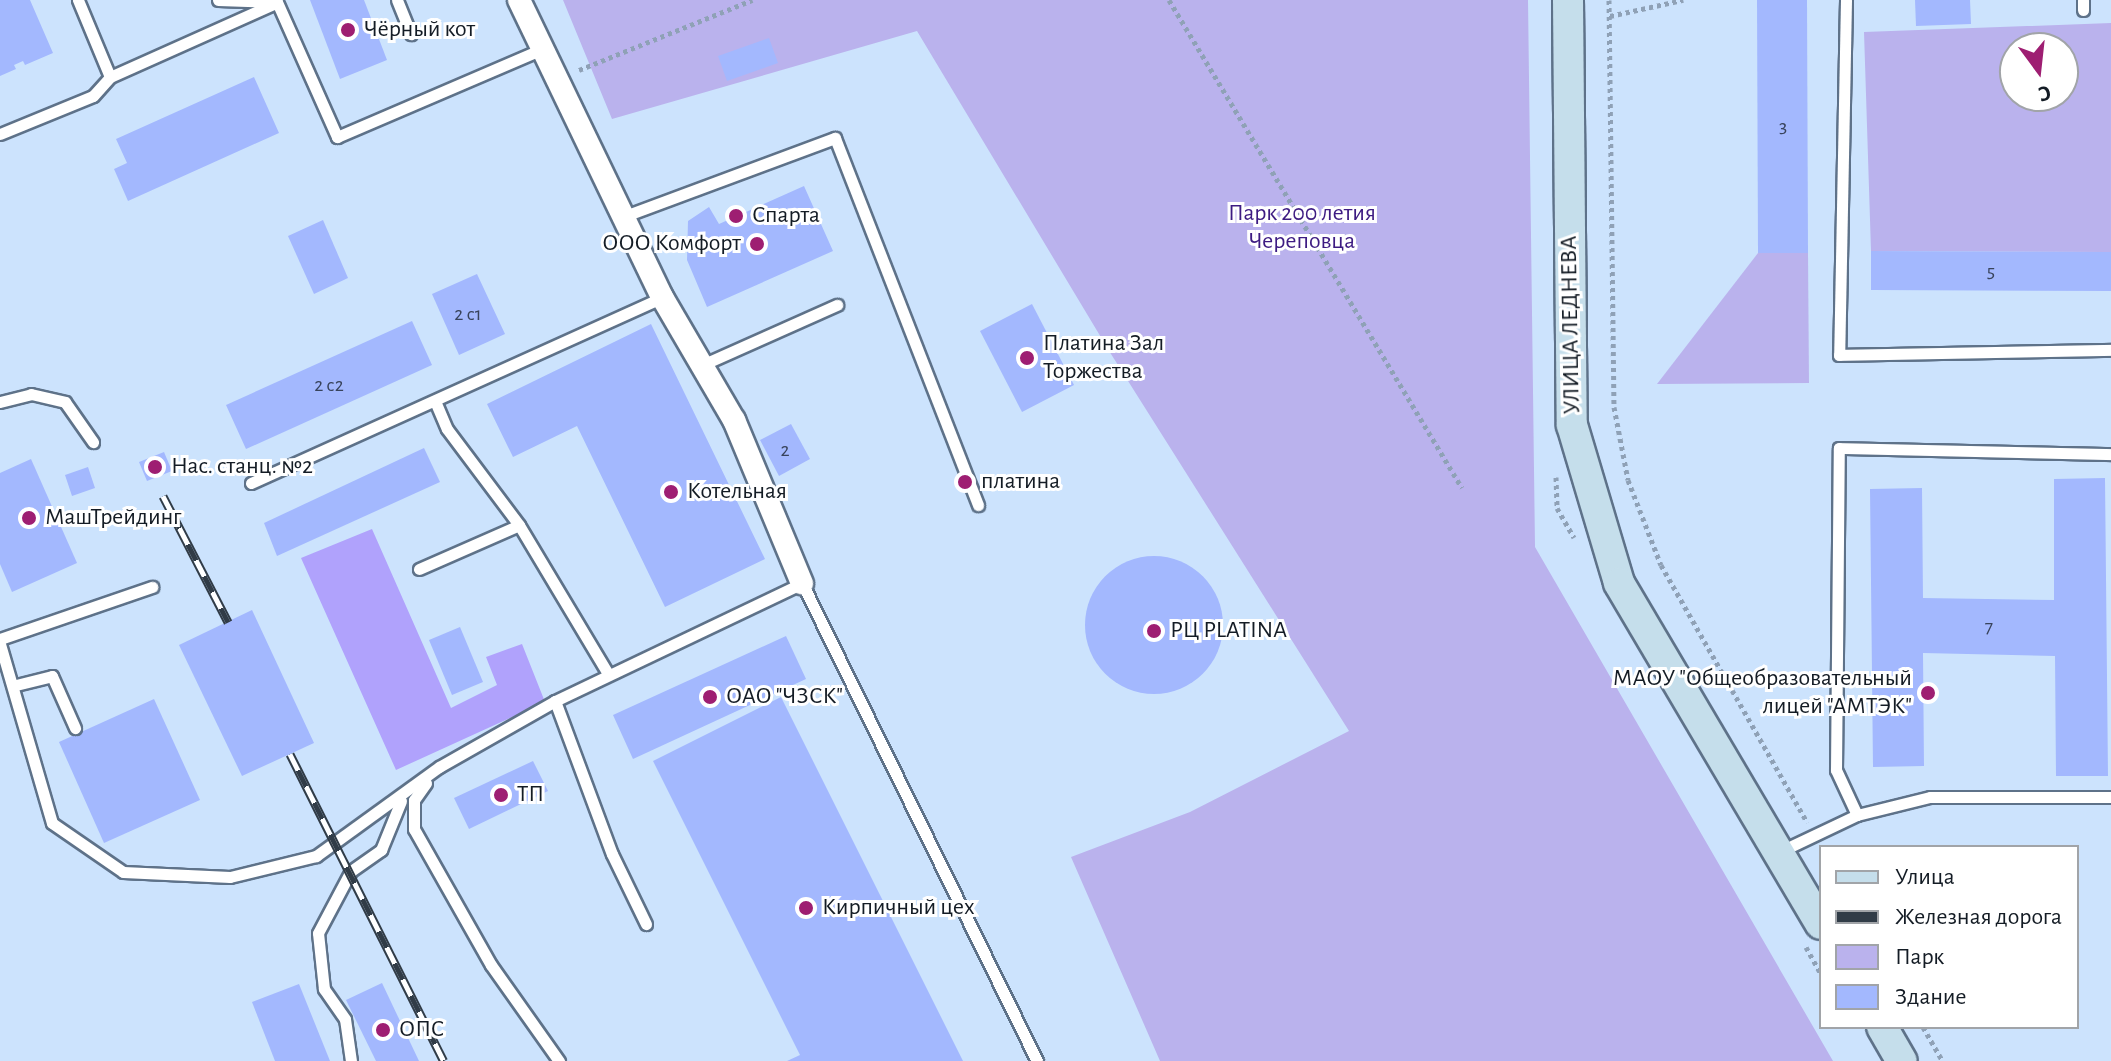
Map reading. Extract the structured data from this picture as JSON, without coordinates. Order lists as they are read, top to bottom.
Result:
{
  "streets": {
    "street": ["УЛИЦА ЛЕДНЕВА"]
  },
  "parks": ["Парк 200 летия Череповца"],
  "places": [
    "Чёрный кот",
    "Спарта",
    "ООО Комфорт",
    "Платина Зал Торжества",
    "Нас. станц. №2",
    "платина",
    "Котельная",
    "МашТрейдинг",
    "РЦ PLATINA",
    "МАОУ \"Общеобразовательный лицей \"АМТЭК\"",
    "ОАО \"ЧЗСК\"",
    "ТП",
    "Кирпичный цех",
    "ОПС"
  ],
  "house_numbers": [
    "3",
    "5",
    "2 с1",
    "2 с2",
    "2",
    "7"
  ],
  "legend": [
    "Улица",
    "Железная дорога",
    "Парк",
    "Здание"
  ],
  "north": "bottom"
}
